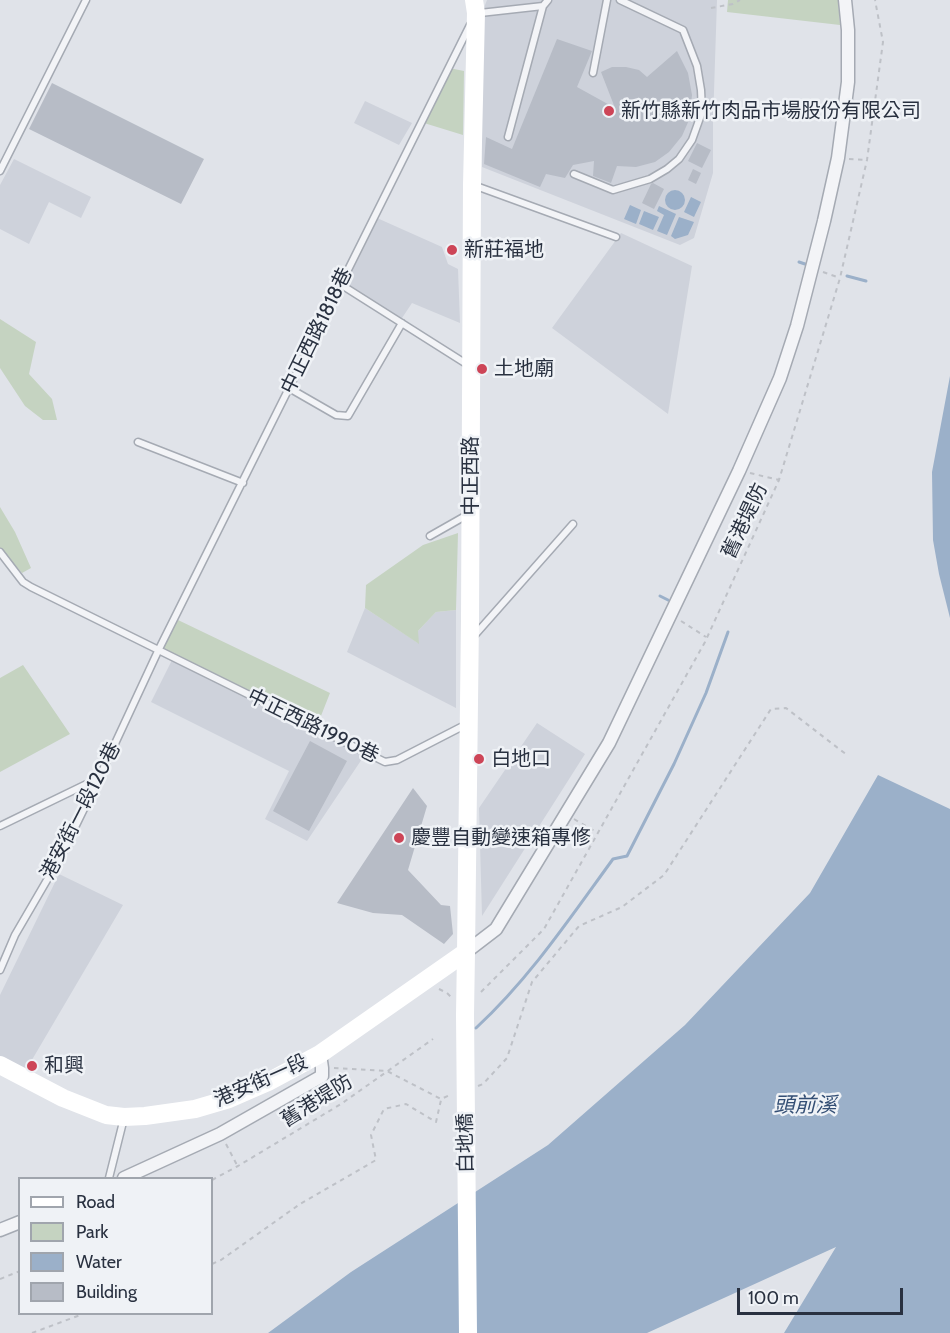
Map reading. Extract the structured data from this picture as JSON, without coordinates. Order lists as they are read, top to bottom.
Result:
{
  "streets": {
    "main road": ["中正西路", "港安街一段", "白地橋"],
    "lane": ["中正西路1818巷", "中正西路1990巷", "港安街一段120巷"],
    "path": ["舊港堤防"]
  },
  "crossings": [
    ["中正西路1818巷", "中正西路"],
    ["中正西路1818巷", "中正西路1990巷"],
    ["中正西路1818巷", "港安街一段120巷"],
    ["中正西路", "中正西路1990巷"],
    ["中正西路", "港安街一段"],
    ["中正西路", "白地橋"],
    ["中正西路1990巷", "港安街一段120巷"],
    ["港安街一段", "白地橋"]
  ],
  "water": ["頭前溪"],
  "places": [
    "新竹縣新竹肉品市場股份有限公司",
    "新莊福地",
    "土地廟",
    "白地口",
    "慶豐自動變速箱專修",
    "和興"
  ],
  "legend": [
    "Road",
    "Park",
    "Water",
    "Building"
  ],
  "scale_bar": "100 m"
}
